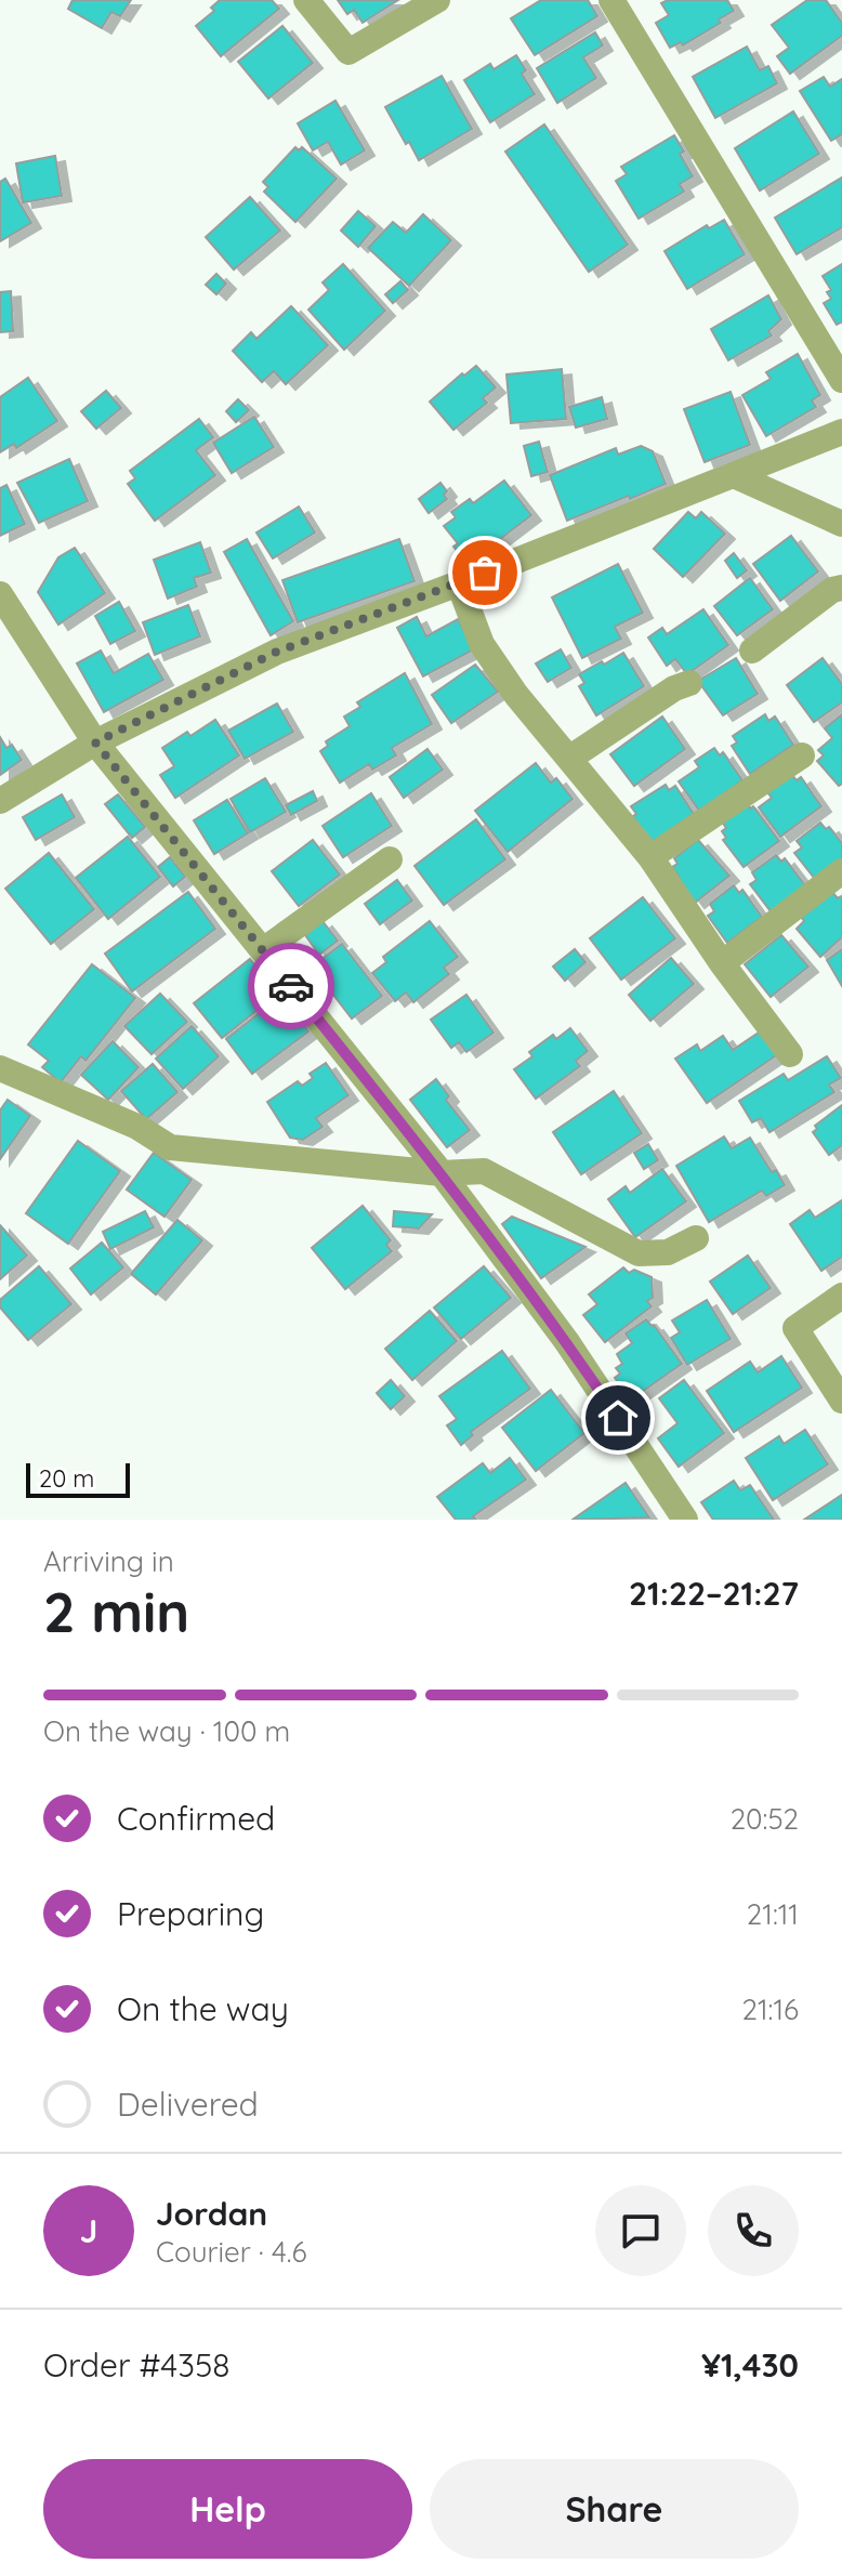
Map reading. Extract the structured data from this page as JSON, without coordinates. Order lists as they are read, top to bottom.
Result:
{
  "scale_bar": "20 m",
  "page": {
    "scale": "20 m",
    "heading": ["2 min", "Arriving in", "21:22–21:27"],
    "panel": [
      "Jordan",
      "Courier · 4.6",
      "Order #4358",
      "¥1,430"
    ],
    "bar": "On the way · 100 m",
    "list": [
      ["Confirmed", "20:52"],
      ["Preparing", "21:11"],
      ["On the way", "21:16"],
      "Delivered"
    ],
    "round": "J",
    "buttons": ["Help", "Share"]
  }
}
